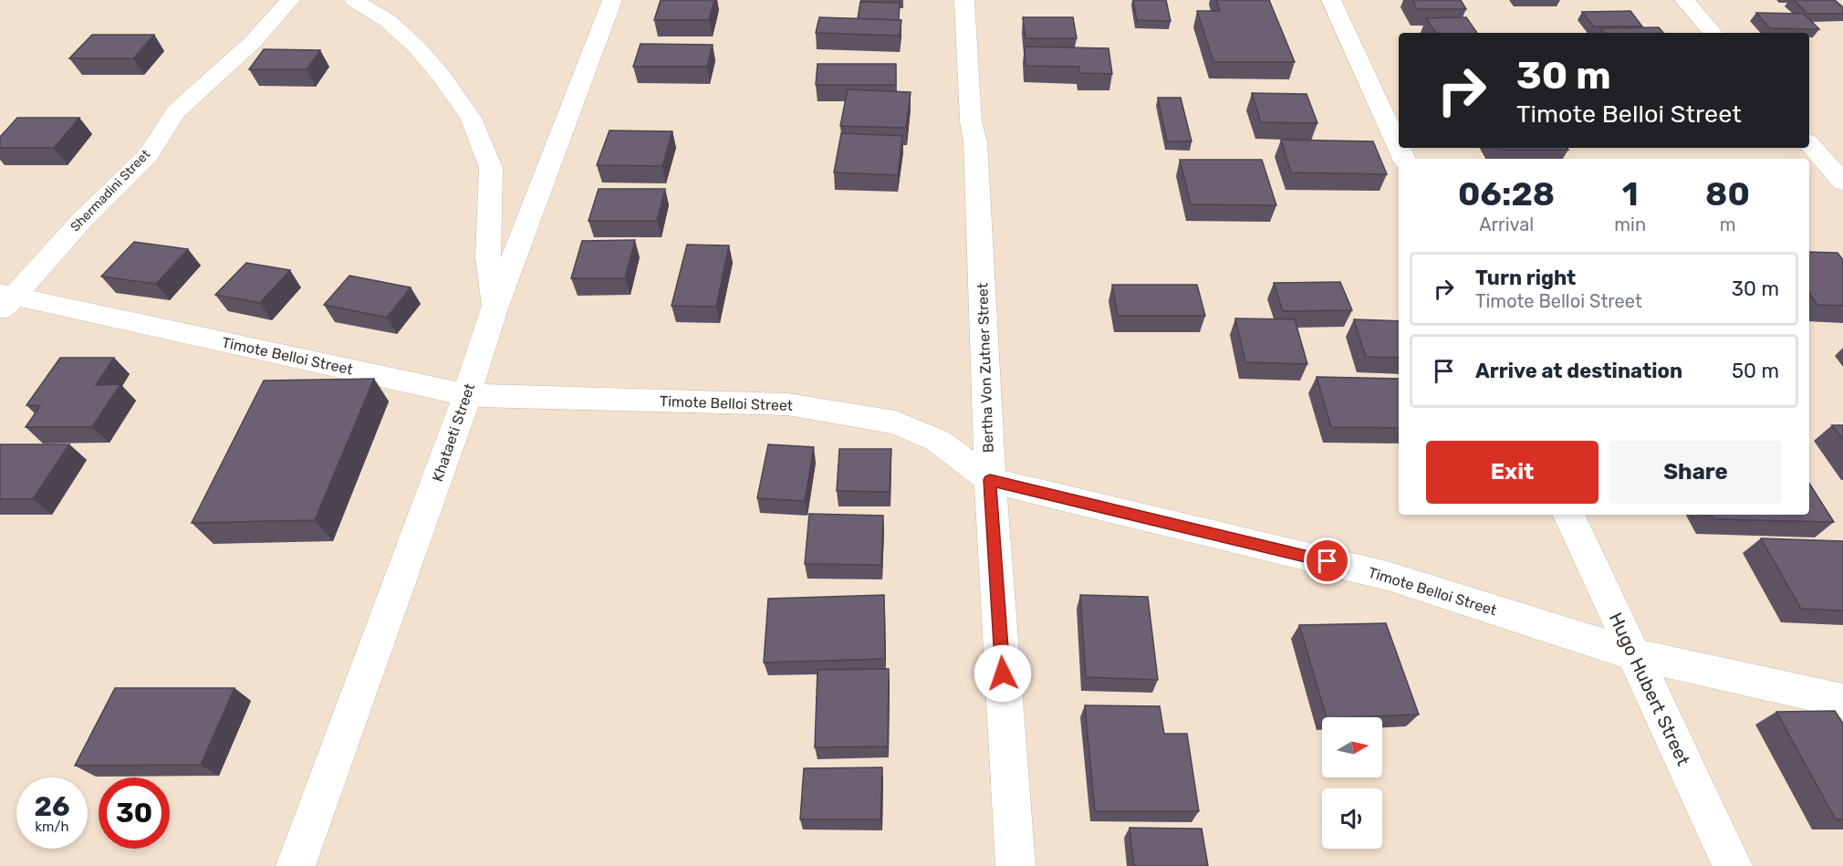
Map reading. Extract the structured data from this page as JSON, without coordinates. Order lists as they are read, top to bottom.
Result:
{
  "streets": {
    "street": [
      "Shermadini Street",
      "Timote Belloi Street",
      "Bertha Von Zutner Street",
      "Khataeti Street",
      "Hugo Hubert Street"
    ]
  },
  "crossings": [
    ["Shermadini Street", "Timote Belloi Street"],
    ["Timote Belloi Street", "Bertha Von Zutner Street"],
    ["Timote Belloi Street", "Khataeti Street"],
    ["Timote Belloi Street", "Hugo Hubert Street"]
  ],
  "north": "right",
  "page": {
    "turn": ["30 m", "Timote Belloi Street"],
    "eta": [
      "06:28",
      "Arrival",
      "1",
      "min",
      "80",
      "m"
    ],
    "list": [
      {
        "name": "Turn right",
        "note": "Timote Belloi Street",
        "value": "30 m"
      },
      {
        "name": "Arrive at destination",
        "value": "50 m"
      }
    ],
    "buttons": ["Exit", "Share"],
    "speed": "26 km/h",
    "limit": "30"
  }
}
